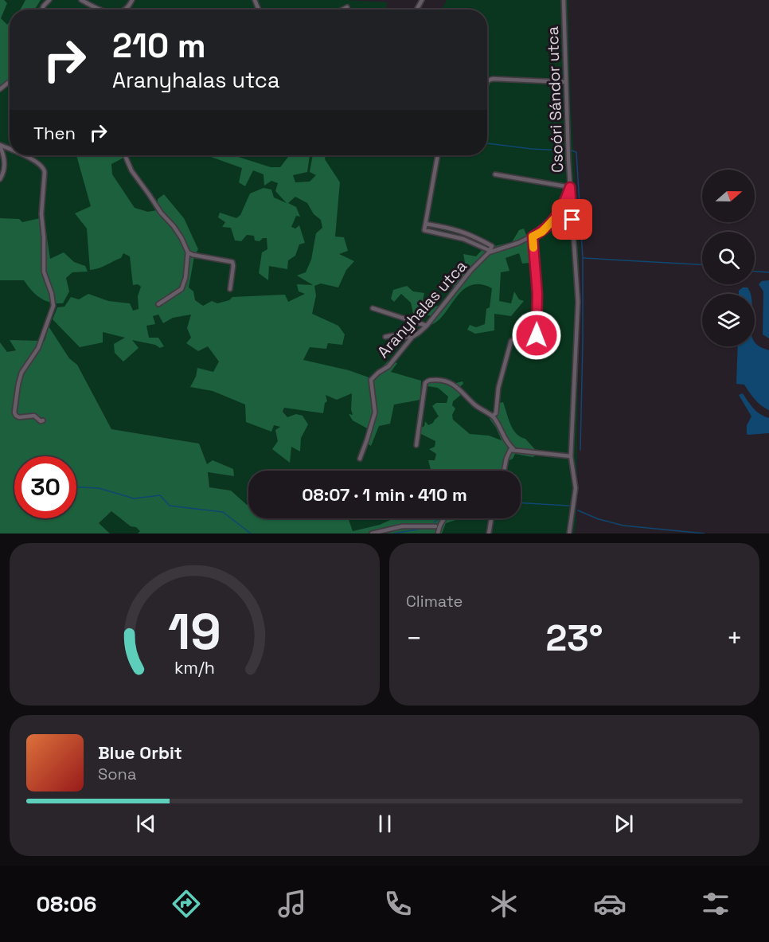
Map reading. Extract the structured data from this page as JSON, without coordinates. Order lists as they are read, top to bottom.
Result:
{
  "streets": {
    "street": ["Csoóri Sándor utca", "Aranyhalas utca"]
  },
  "crossings": [
    ["Csoóri Sándor utca", "Aranyhalas utca"]
  ],
  "north": "right",
  "page": {
    "turn": ["210 m", "Aranyhalas utca"],
    "then": "Then",
    "limit": "30",
    "trip": "08:07 · 1 min · 410 m",
    "tile": "Climate",
    "heat": ["−", "23°", "+"],
    "song": ["Blue Orbit", "Sona"],
    "tabs": "08:06",
    "gauge": ["19", "km/h"]
  }
}
